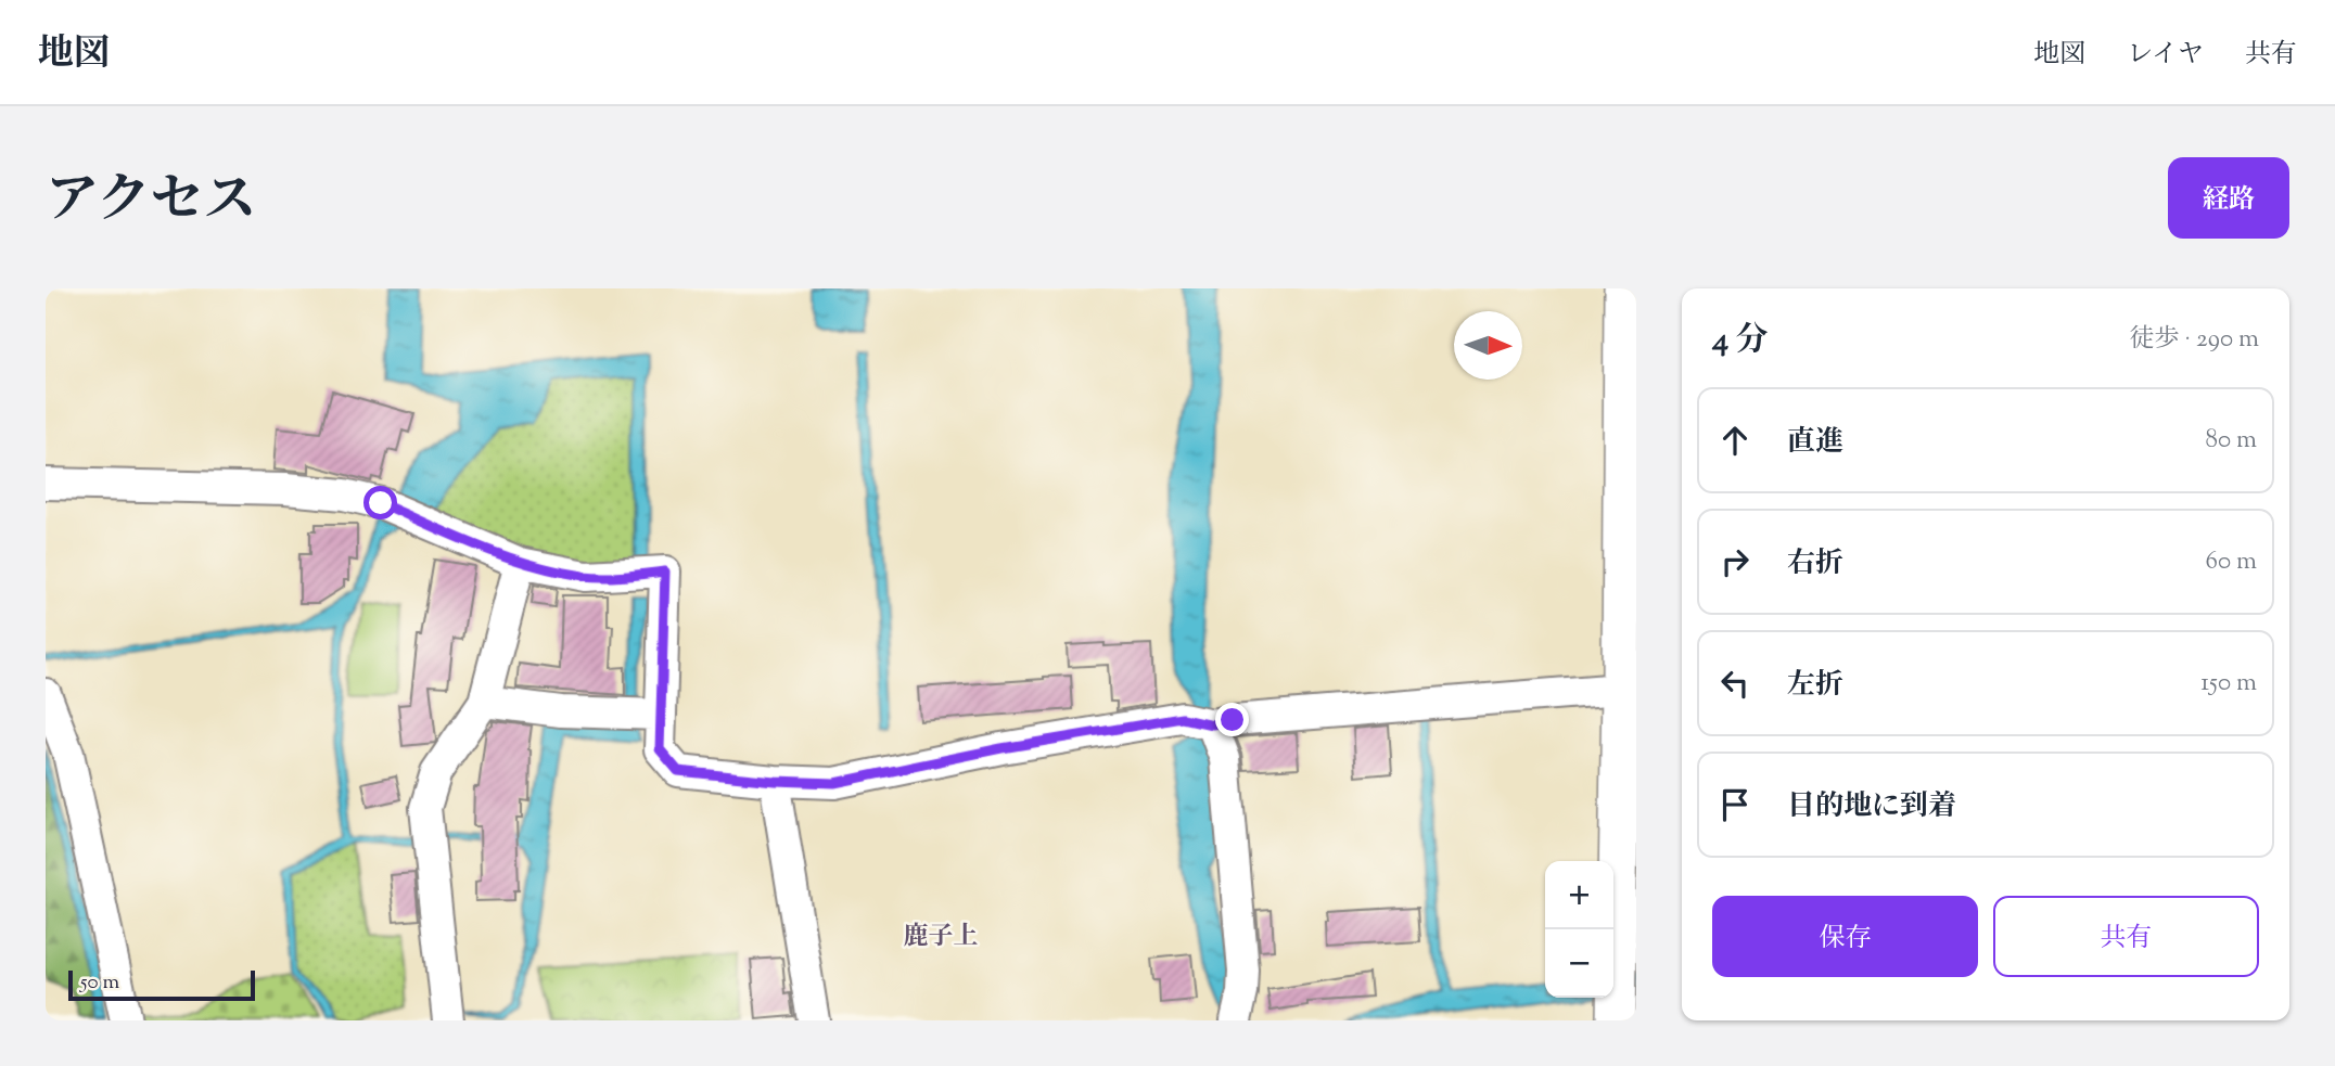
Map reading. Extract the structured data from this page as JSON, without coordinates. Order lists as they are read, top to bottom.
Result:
{
  "districts": ["鹿子上"],
  "scale_bar": "50 m",
  "north": "right",
  "page": {
    "header": "地図",
    "nav": ["地図", "レイヤ", "共有"],
    "title": "アクセス",
    "buttons": [
      "経路",
      ["保存", "共有"]
    ],
    "heading": ["4 分", "徒歩 · 290 m"],
    "list": [
      ["直進", "80 m"],
      ["右折", "60 m"],
      ["左折", "150 m"],
      "目的地に到着"
    ],
    "map_buttons": ["+", "−"],
    "scale": "50 m"
  }
}
